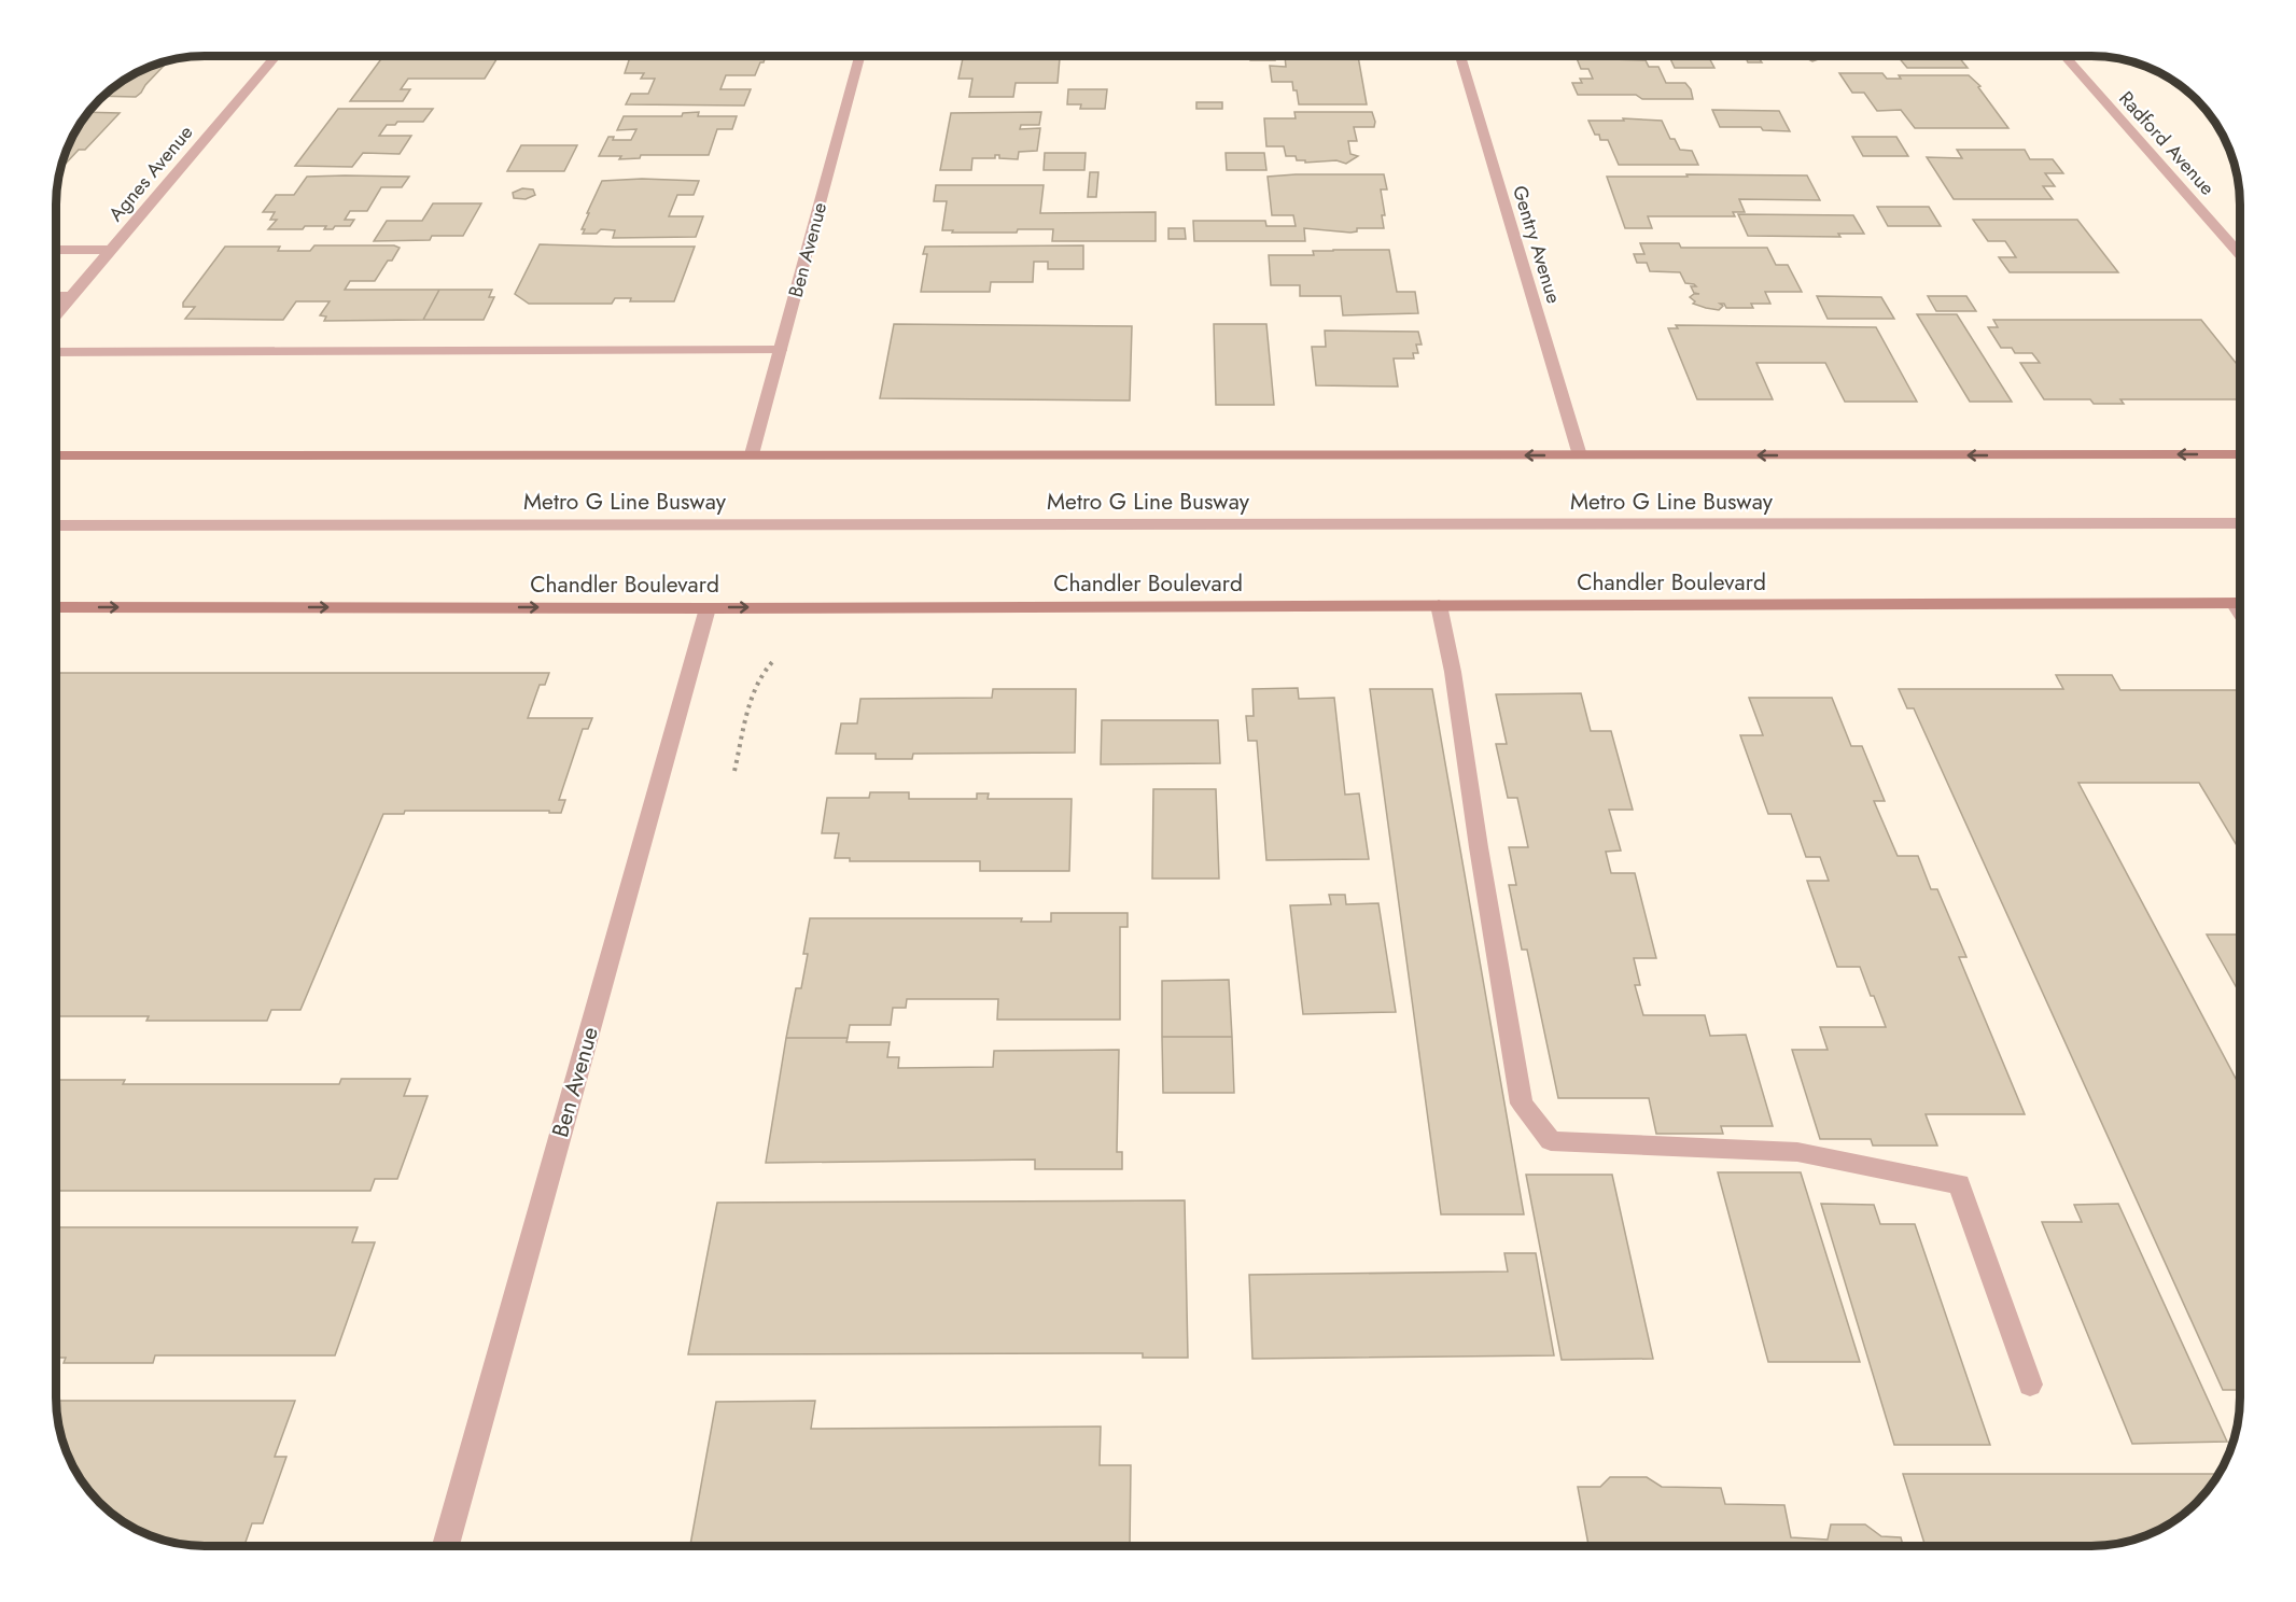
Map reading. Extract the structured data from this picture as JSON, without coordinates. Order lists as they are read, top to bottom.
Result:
{
  "streets": {
    "street": [
      "Radford Avenue",
      "Agnes Avenue",
      "Gentry Avenue",
      "Ben Avenue",
      "Metro G Line Busway",
      "Chandler Boulevard"
    ]
  },
  "crossings": [
    ["Ben Avenue", "Chandler Boulevard"]
  ]
}
